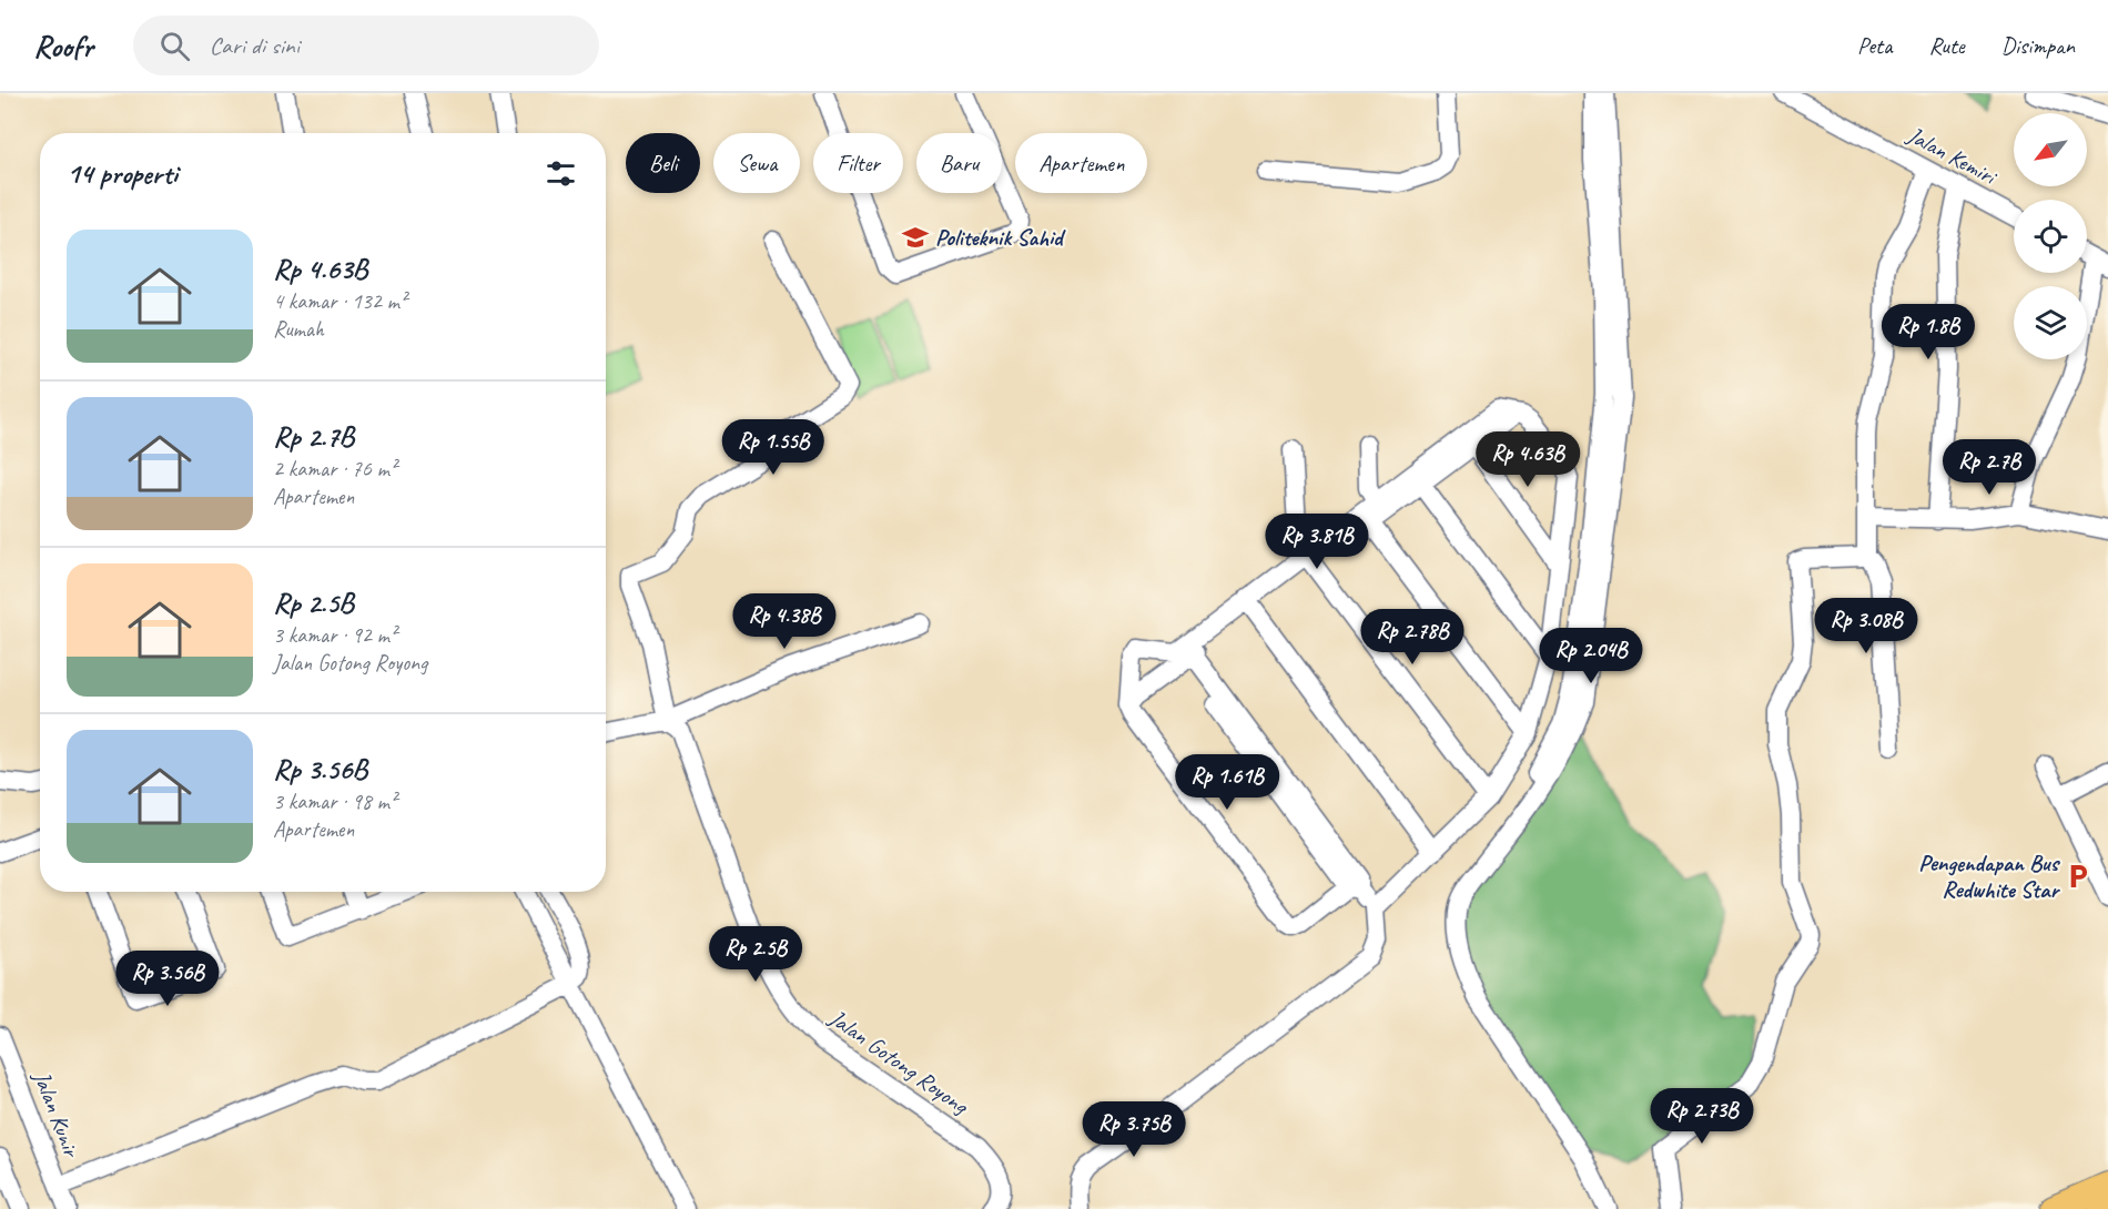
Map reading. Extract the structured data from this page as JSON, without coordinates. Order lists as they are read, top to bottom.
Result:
{
  "streets": {
    "street": ["Jalan Kemiri", "Jalan Gotong Royong", "Jalan Kunir"]
  },
  "places": {
    "school or university": ["Politeknik Sahid"],
    "parking": ["Pengendapan Bus Redwhite Star"]
  },
  "north": "bottom left",
  "page": {
    "header": "Roofr",
    "search": "Cari di sini",
    "nav": ["Peta", "Rute", "Disimpan"],
    "chip": [
      "Beli",
      "Sewa",
      "Filter",
      "Baru",
      "Apartemen"
    ],
    "heading": "14 properti",
    "list": [
      {
        "name": "Rp 4.63B",
        "note": "4 kamar · 132 m² · Rumah"
      },
      {
        "name": "Rp 2.7B",
        "note": "2 kamar · 76 m² · Apartemen"
      },
      {
        "name": "Rp 2.5B",
        "note": "3 kamar · 92 m² · Jalan Gotong Royong"
      },
      {
        "name": "Rp 3.56B",
        "note": "3 kamar · 98 m² · Apartemen"
      }
    ],
    "price": [
      "Rp 1.8B",
      "Rp 1.55B",
      "Rp 4.63B",
      "Rp 2.7B",
      "Rp 3.81B",
      "Rp 4.38B",
      "Rp 3.08B",
      "Rp 2.78B",
      "Rp 2.04B",
      "Rp 1.61B",
      "Rp 2.5B",
      "Rp 3.56B",
      "Rp 2.73B",
      "Rp 3.75B"
    ]
  }
}
